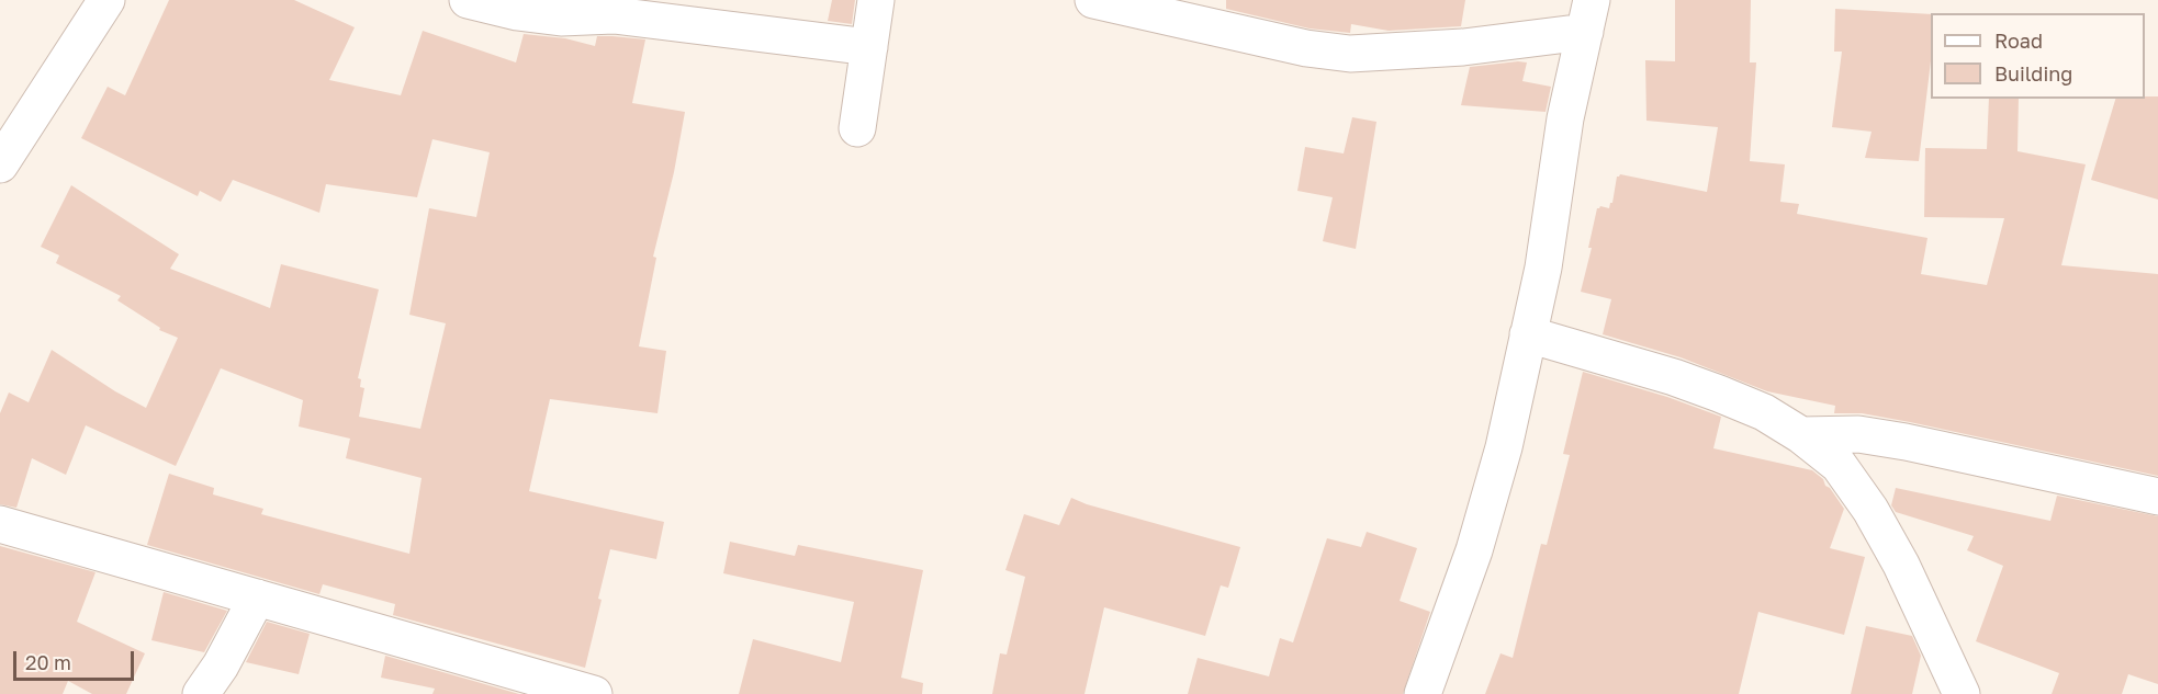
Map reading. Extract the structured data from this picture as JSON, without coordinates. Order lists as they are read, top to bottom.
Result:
{
  "legend": ["Road", "Building"],
  "scale_bar": "20 m"
}
